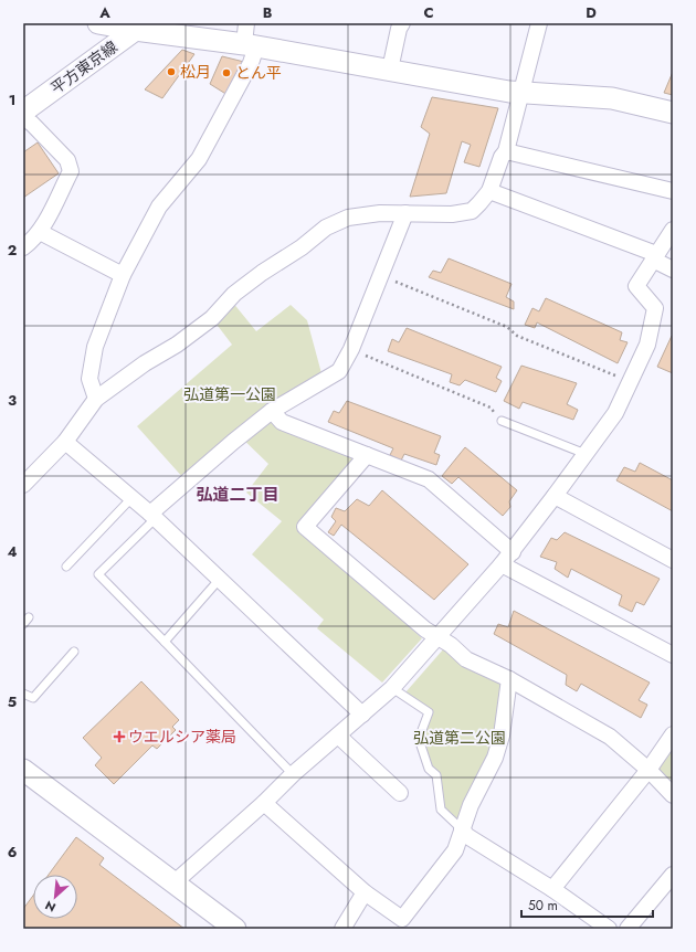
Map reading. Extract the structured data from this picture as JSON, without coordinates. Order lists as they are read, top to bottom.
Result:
{
  "streets": {
    "street": ["平方東京線"]
  },
  "districts": ["弘道二丁目"],
  "parks": ["弘道第一公園", "弘道第二公園"],
  "places": {
    "other": ["松月", "とん平"],
    "health": ["ウエルシア薬局"]
  },
  "scale_bar": "50 m",
  "north": "bottom left",
  "grid": {
    "columns": [
      "A",
      "B",
      "C",
      "D"
    ],
    "rows": [
      "1",
      "2",
      "3",
      "4",
      "5",
      "6"
    ]
  }
}
